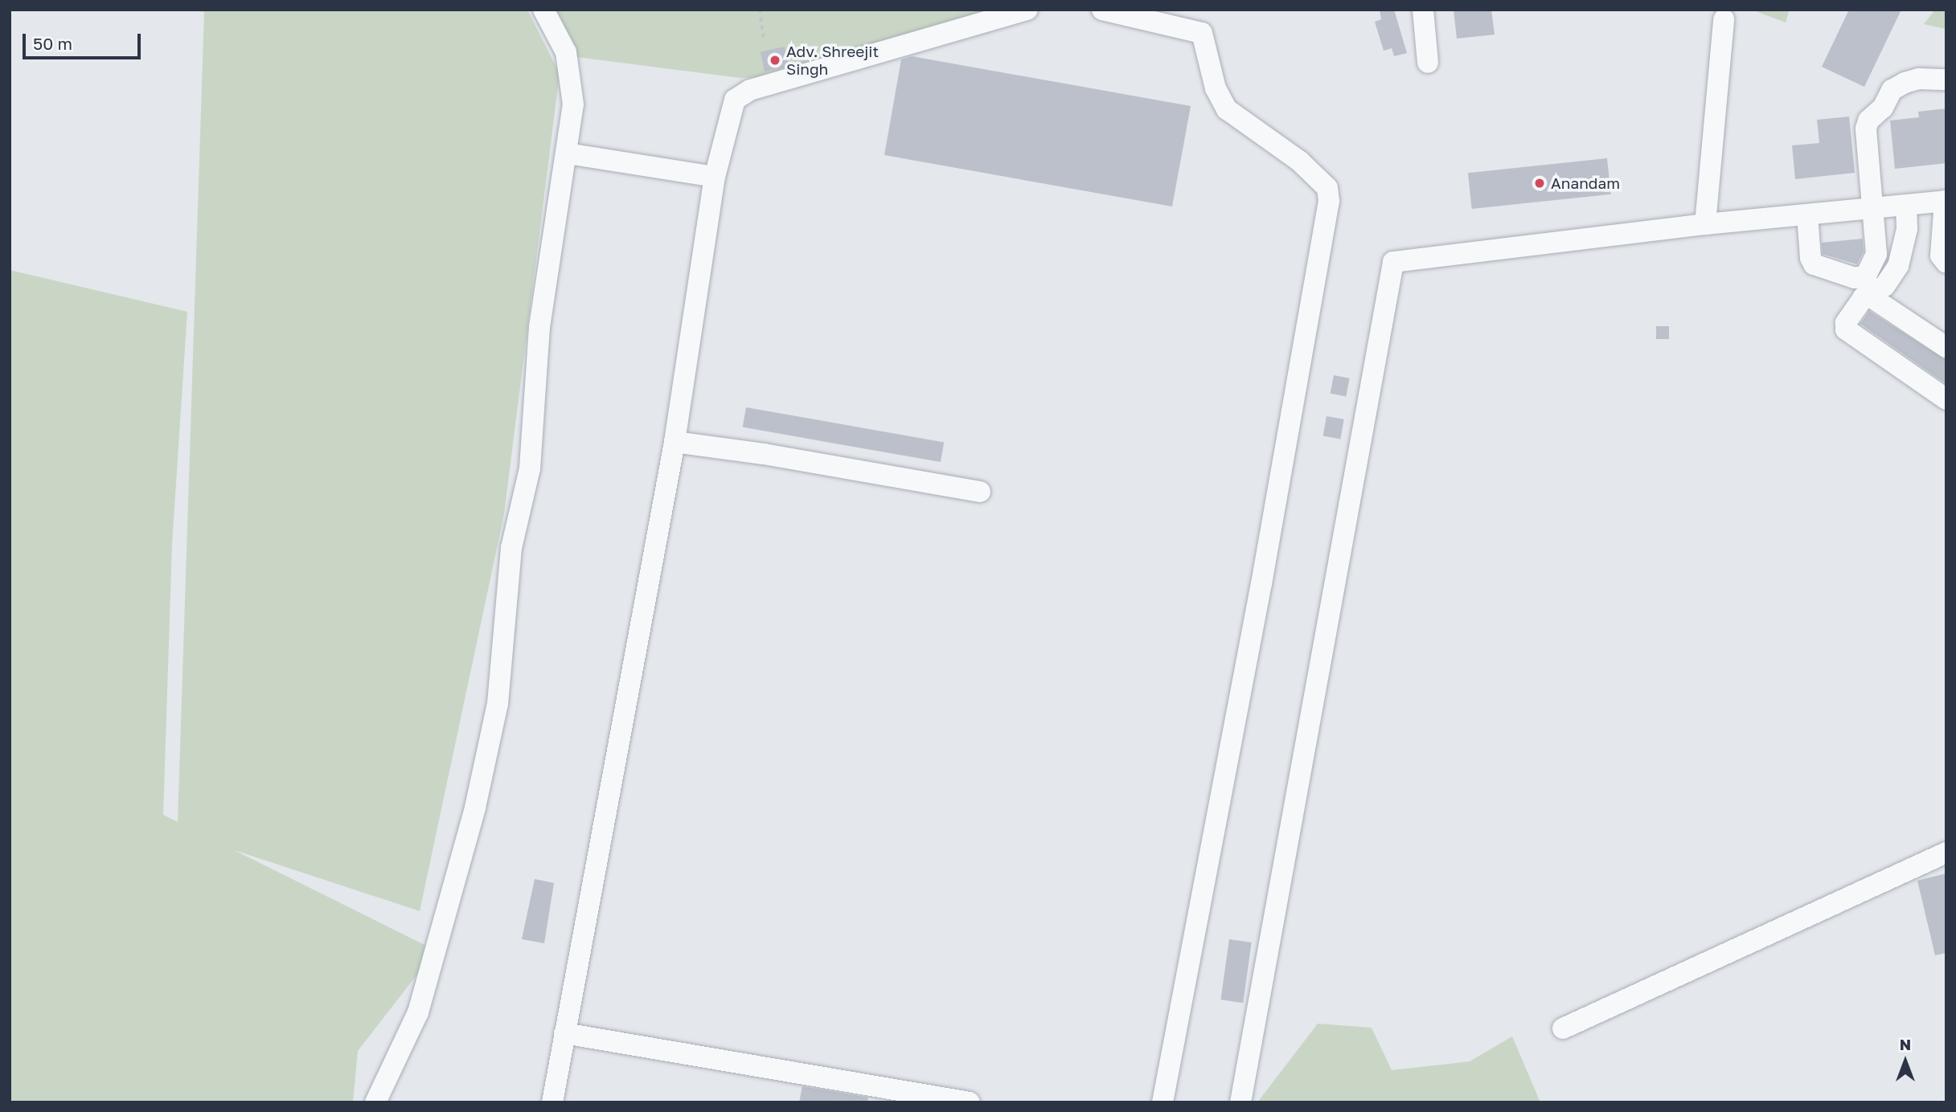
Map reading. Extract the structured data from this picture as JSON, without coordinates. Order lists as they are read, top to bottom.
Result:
{
  "places": ["Adv. Shreejit Singh", "Anandam"],
  "scale_bar": "50 m",
  "north": "top"
}
